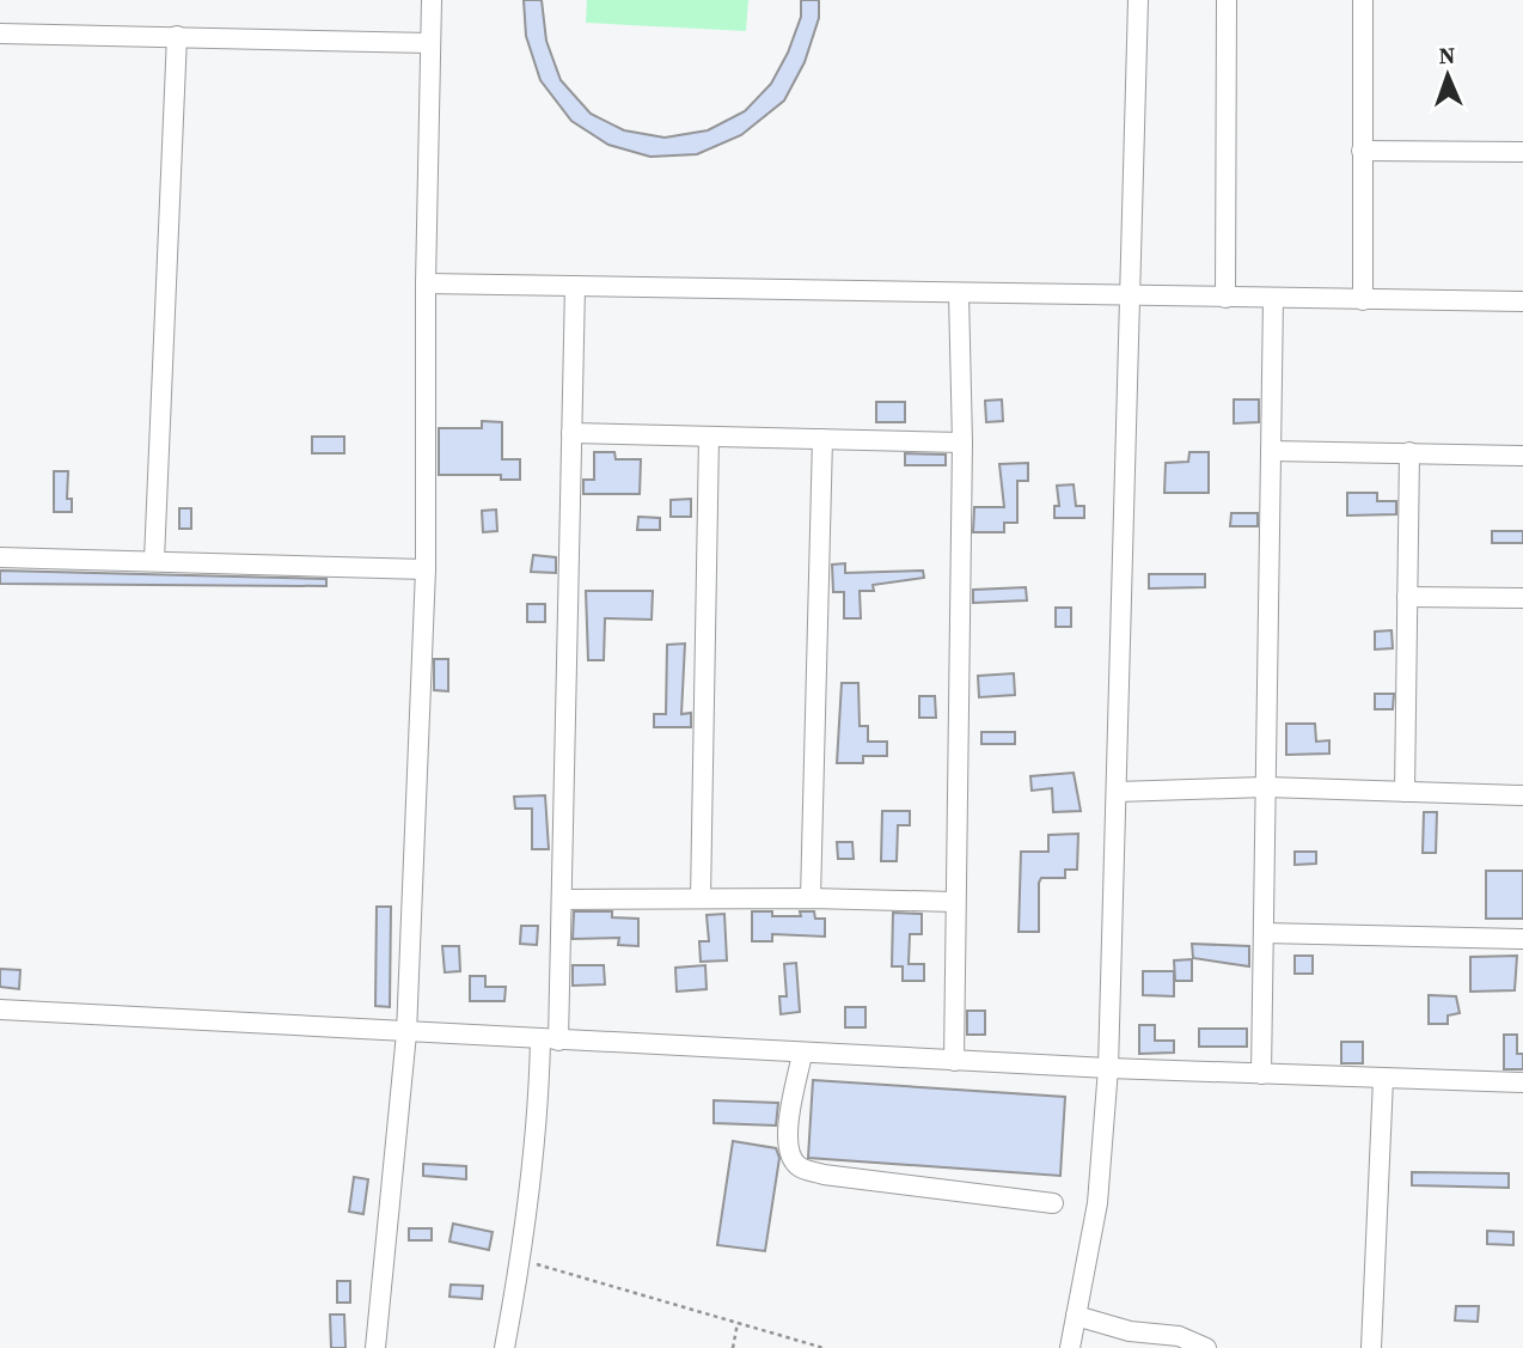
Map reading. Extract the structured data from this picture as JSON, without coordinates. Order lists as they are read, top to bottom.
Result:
{
  "north": "top"
}
